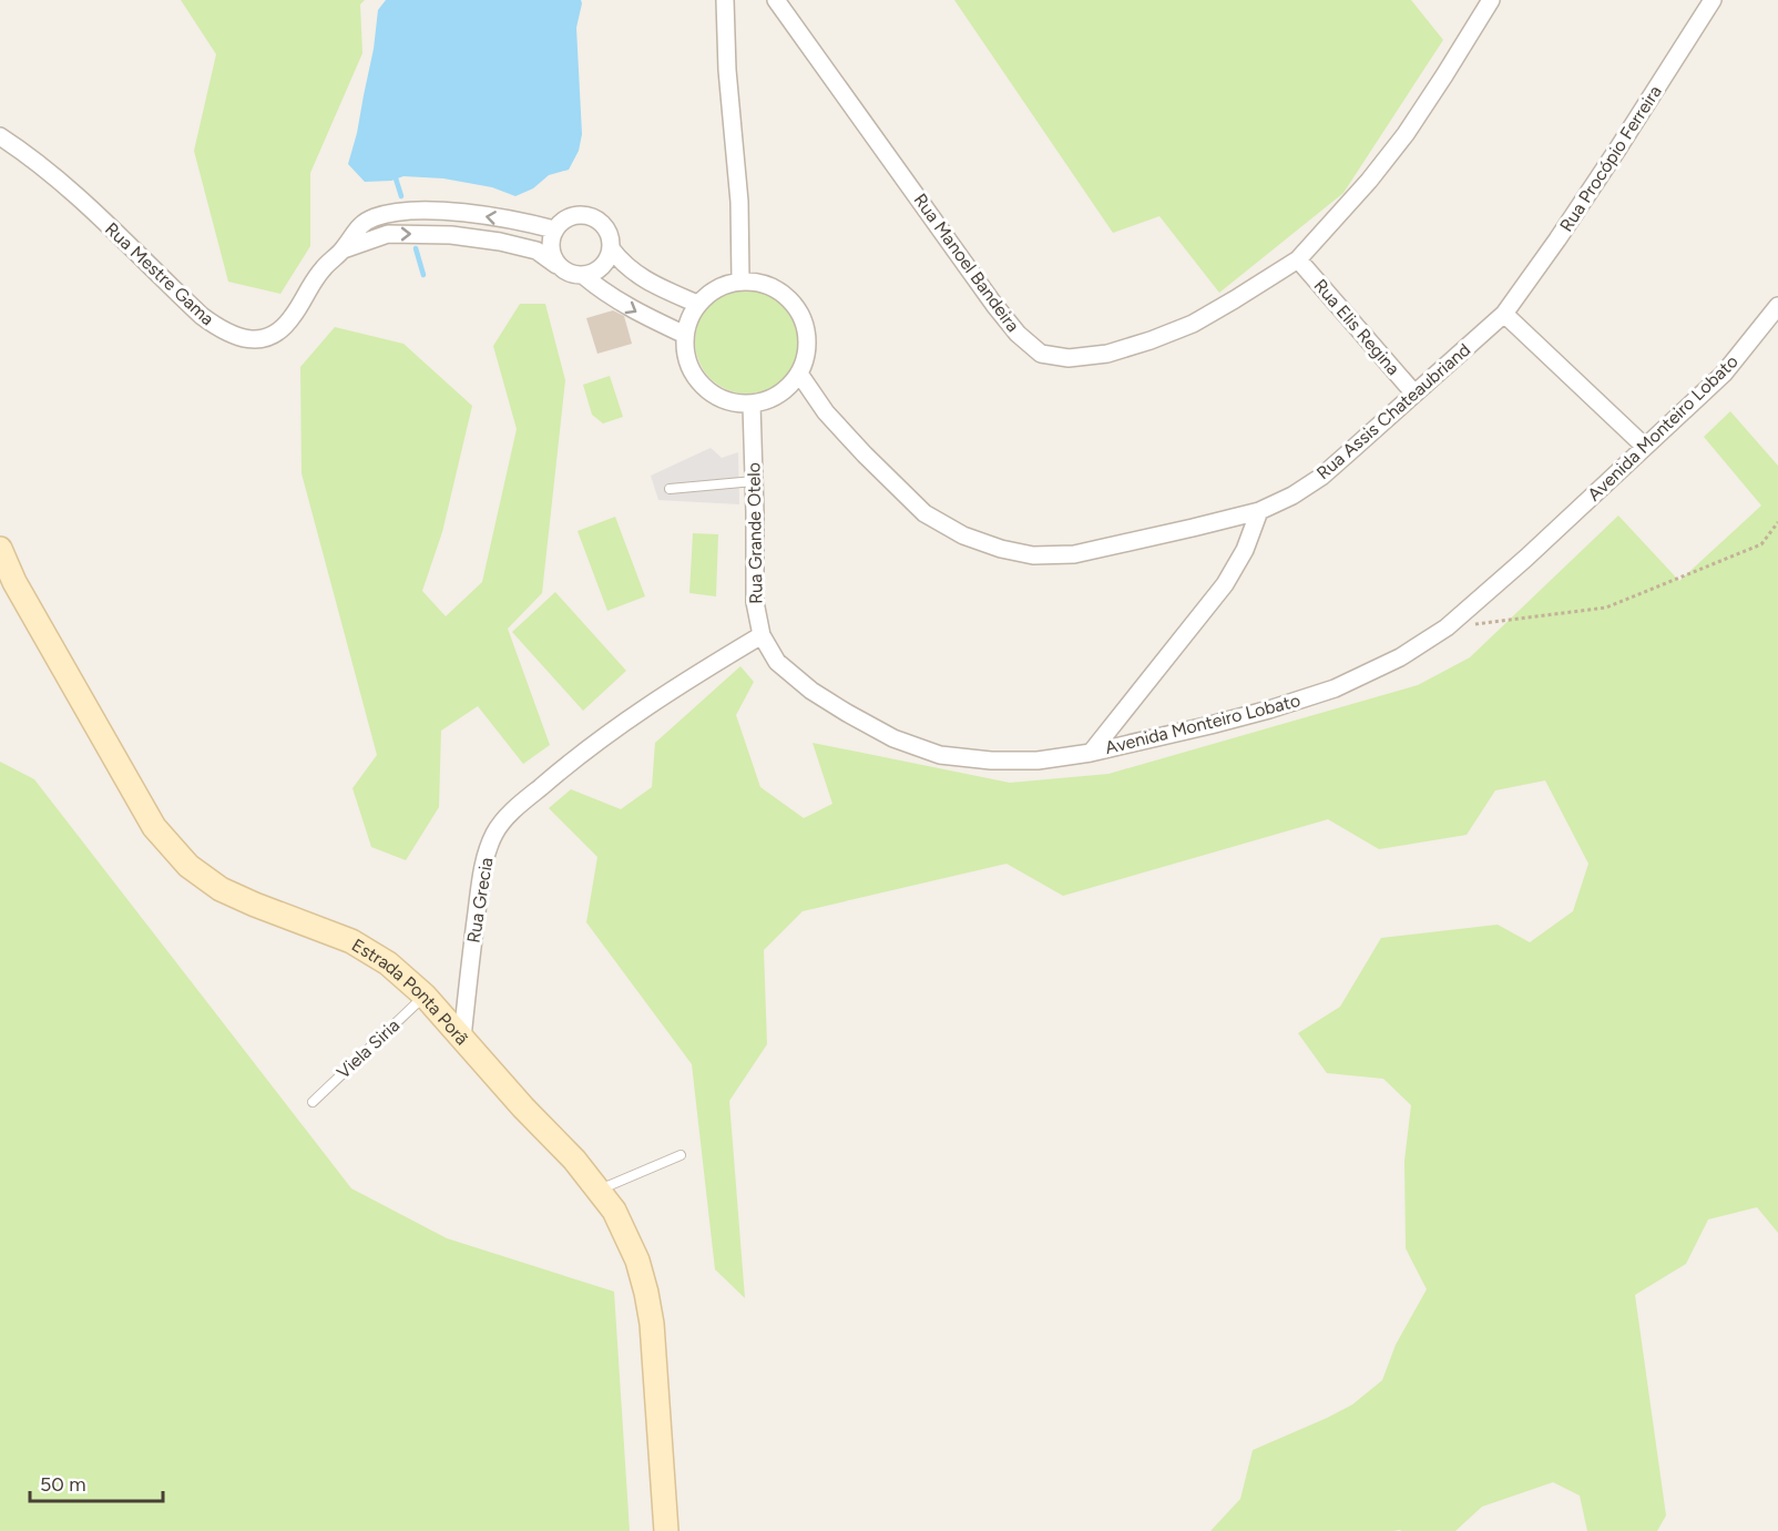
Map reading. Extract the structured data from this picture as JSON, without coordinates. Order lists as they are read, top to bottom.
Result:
{
  "streets": {
    "main road": ["Estrada Ponta Porã"],
    "street": [
      "Rua Procópio Ferreira",
      "Rua Manoel Bandeira",
      "Rua Mestre Gama",
      "Rua Elis Regina",
      "Rua Assis Chateaubriand",
      "Avenida Monteiro Lobato",
      "Rua Grande Otelo",
      "Rua Grecia"
    ],
    "lane": ["Viela Siria"]
  },
  "crossings": [
    ["Rua Procópio Ferreira", "Rua Assis Chateaubriand"],
    ["Rua Manoel Bandeira", "Rua Elis Regina"],
    ["Rua Elis Regina", "Rua Assis Chateaubriand"],
    ["Rua Assis Chateaubriand", "Rua Grande Otelo"],
    ["Avenida Monteiro Lobato", "Rua Grande Otelo"],
    ["Avenida Monteiro Lobato", "Rua Grecia"],
    ["Rua Grande Otelo", "Rua Grecia"],
    ["Rua Grecia", "Estrada Ponta Porã"],
    ["Estrada Ponta Porã", "Viela Siria"]
  ],
  "scale_bar": "50 m"
}
